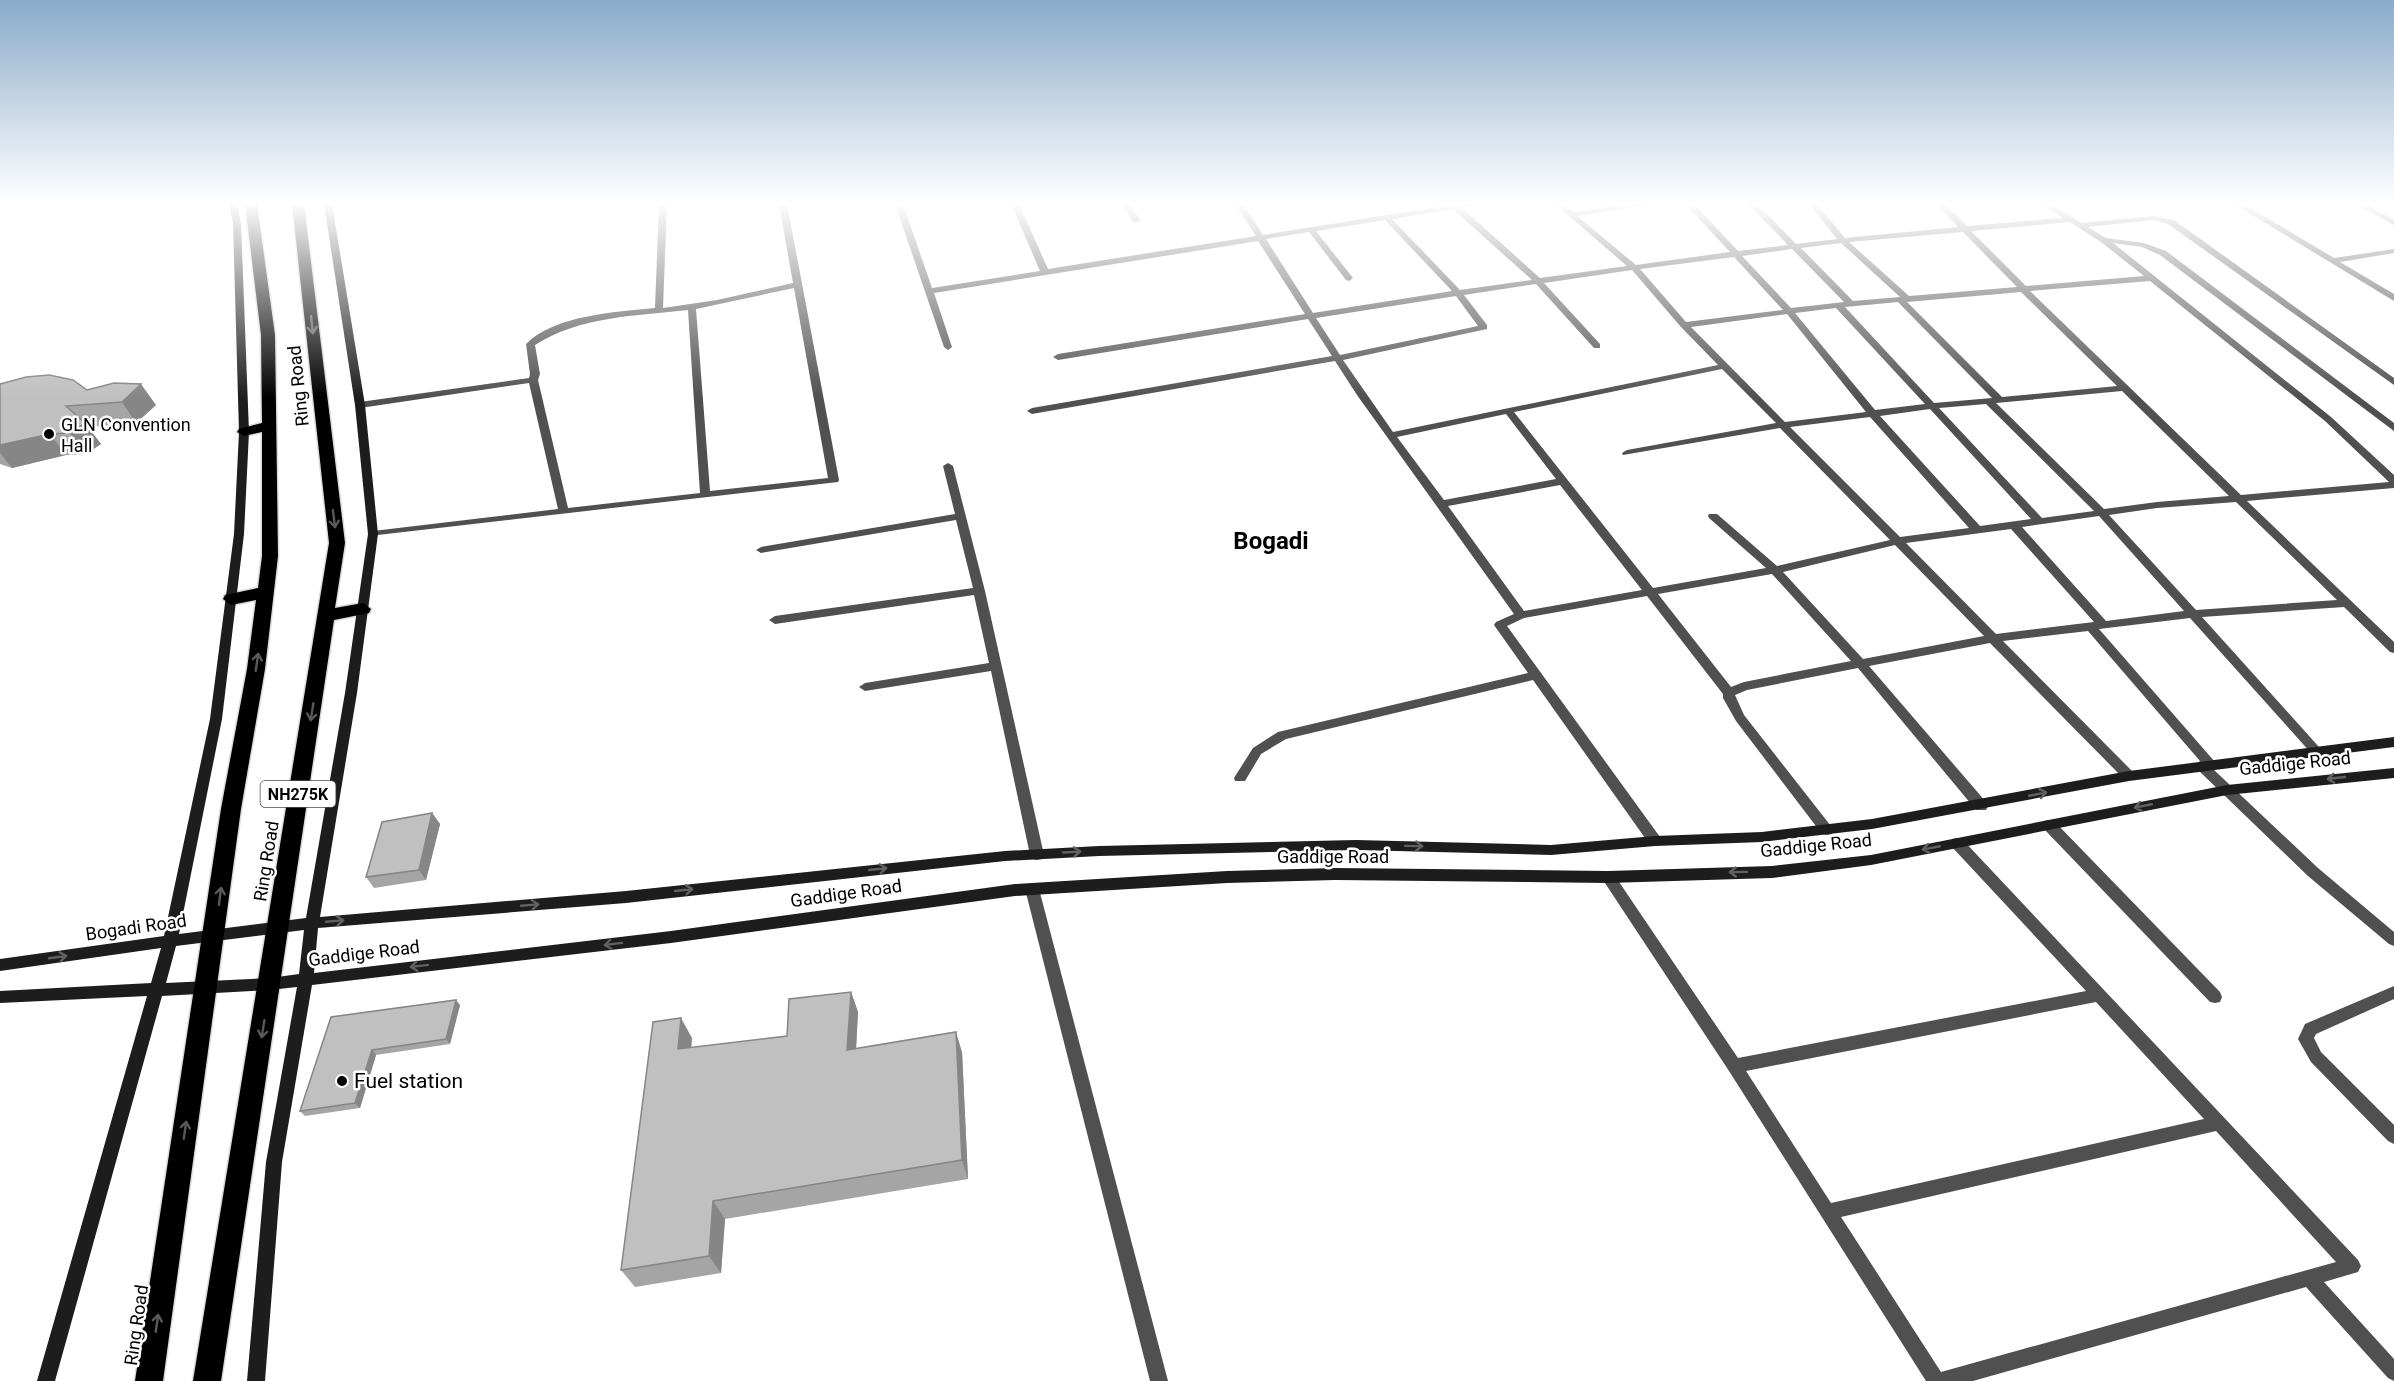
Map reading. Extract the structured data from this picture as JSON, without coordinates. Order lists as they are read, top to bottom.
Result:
{
  "streets": {
    "highway": ["Ring Road", "NH275K"],
    "main road": ["Gaddige Road", "Bogadi Road"]
  },
  "crossings": [
    ["Ring Road", "Gaddige Road"],
    ["Ring Road", "Bogadi Road"],
    ["Gaddige Road", "Bogadi Road"]
  ],
  "districts": ["Bogadi"],
  "places": ["GLN Convention Hall", "Fuel station"]
}
